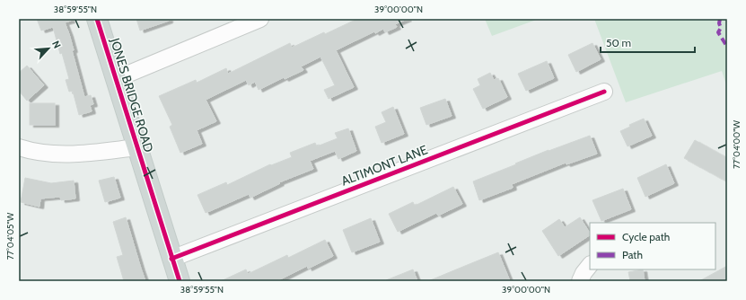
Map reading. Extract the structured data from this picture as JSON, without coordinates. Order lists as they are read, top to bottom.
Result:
{
  "streets": {
    "main road": ["JONES BRIDGE ROAD"],
    "street": ["ALTIMONT LANE"]
  },
  "crossings": [
    ["JONES BRIDGE ROAD", "ALTIMONT LANE"]
  ],
  "legend": ["Cycle path", "Path"],
  "scale_bar": "50 m",
  "north": "top right",
  "coordinates": [
    "38°59'55\"N",
    "39°00'00\"N",
    "77°04'00\"W",
    "77°04'05\"W"
  ]
}
